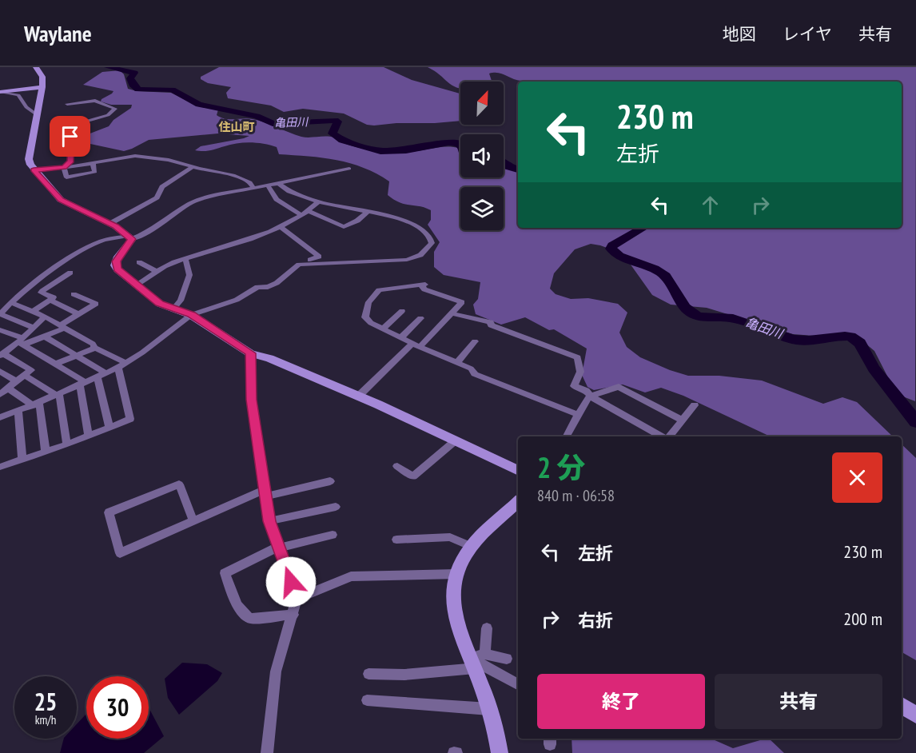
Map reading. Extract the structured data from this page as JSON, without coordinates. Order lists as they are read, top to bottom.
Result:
{
  "districts": ["住山町"],
  "water": ["亀田川"],
  "north": "top right",
  "page": {
    "header": "Waylane",
    "nav": ["地図", "レイヤ", "共有"],
    "turn": ["230 m", "左折"],
    "heading": ["2 分", "840 m · 06:58"],
    "list": [
      {
        "name": "左折",
        "value": "230 m"
      },
      {
        "name": "右折",
        "value": "200 m"
      }
    ],
    "buttons": ["終了", "共有"],
    "speed": "25 km/h",
    "limit": "30"
  }
}
